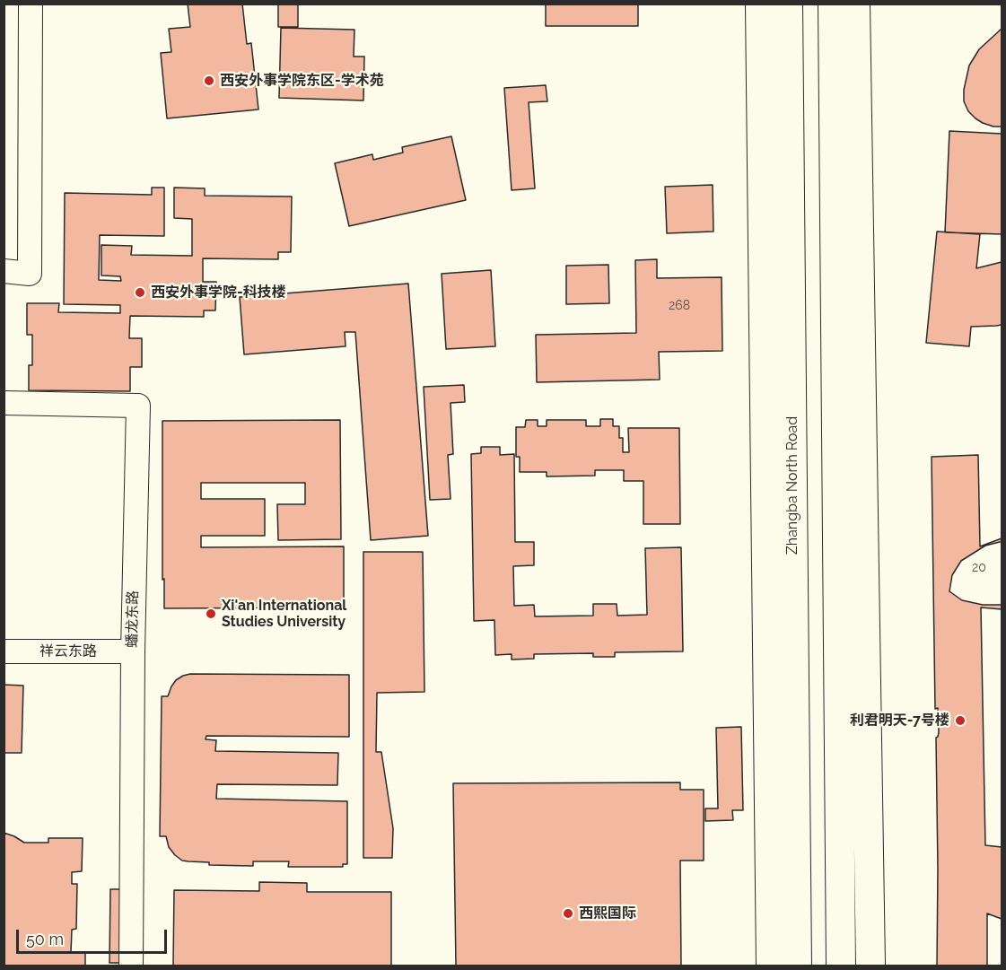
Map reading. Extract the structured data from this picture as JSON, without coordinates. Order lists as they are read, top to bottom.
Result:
{
  "streets": {
    "main road": ["Zhangba North Road"],
    "street": ["蟠龙东路", "祥云东路"]
  },
  "crossings": [
    ["蟠龙东路", "祥云东路"]
  ],
  "places": [
    "西安外事学院东区-学术苑",
    "西安外事学院-科技楼",
    "Xi'an International Studies University",
    "利君明天-7号楼",
    "西熙国际"
  ],
  "house_numbers": ["268", "20"],
  "scale_bar": "50 m"
}
